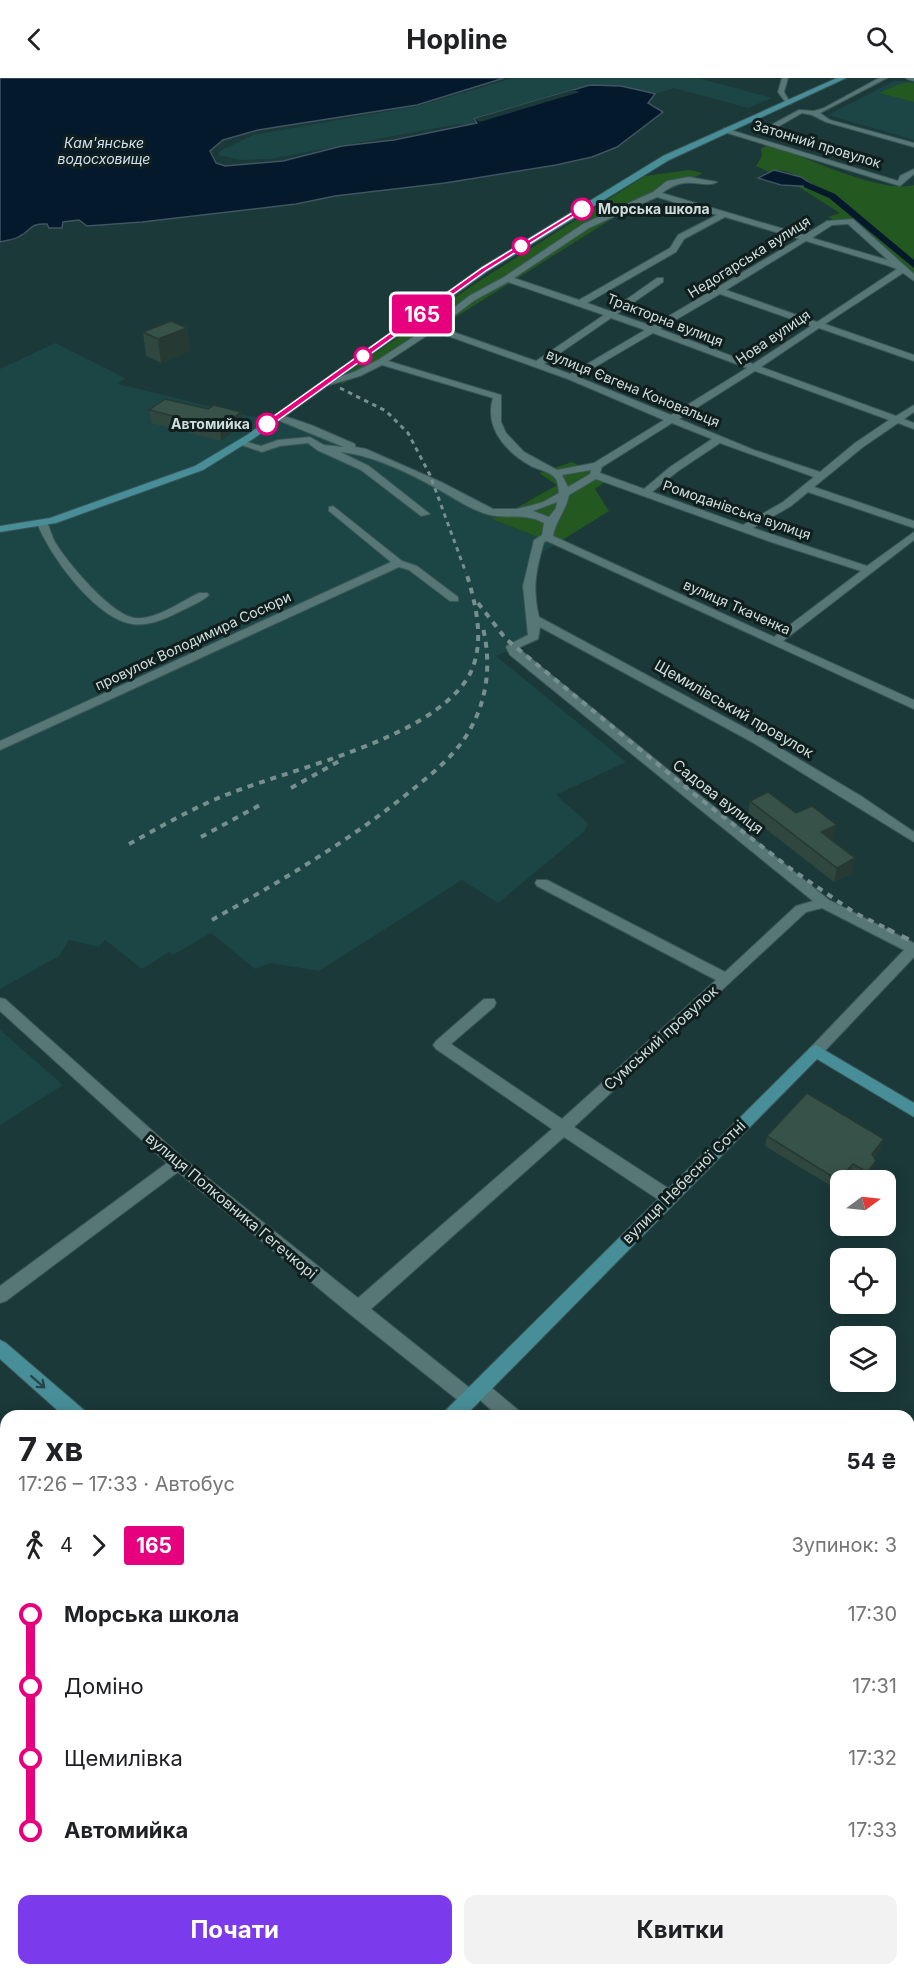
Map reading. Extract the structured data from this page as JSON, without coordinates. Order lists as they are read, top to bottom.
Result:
{
  "streets": {
    "main road": ["вулиця Небесної Сотні"],
    "street": [
      "Затонний провулок",
      "Недогарська вулиця",
      "Тракторна вулиця",
      "Нова вулиця",
      "вулиця Євгена Коновальця",
      "Ромоданівська вулиця",
      "вулиця Ткаченка",
      "провулок Володимира Сосюри",
      "Щемилівський провулок",
      "Садова вулиця",
      "Сумський провулок",
      "вулиця Полковника Гегечкорі"
    ]
  },
  "crossings": [
    ["Недогарська вулиця", "Тракторна вулиця"],
    ["Недогарська вулиця", "Нова вулиця"],
    ["Недогарська вулиця", "вулиця Євгена Коновальця"],
    ["Тракторна вулиця", "Нова вулиця"],
    ["Нова вулиця", "вулиця Євгена Коновальця"],
    ["Нова вулиця", "Ромоданівська вулиця"],
    ["Щемилівський провулок", "Садова вулиця"],
    ["Садова вулиця", "вулиця Небесної Сотні"],
    ["Сумський провулок", "вулиця Полковника Гегечкорі"],
    ["вулиця Небесної Сотні", "вулиця Полковника Гегечкорі"]
  ],
  "water": ["Кам'янське водосховище"],
  "places": ["Морська школа", "Автомийка"],
  "lines": ["bus line 165"],
  "north": "right",
  "page": {
    "header": "Hopline",
    "on_map": "165",
    "heading": ["7 хв", "17:26 – 17:33 · Автобус", "54 ₴"],
    "legs": ["4", "165", "Зупинок: 3"],
    "list": [
      {
        "name": "Морська школа",
        "value": "17:30"
      },
      {
        "name": "Доміно",
        "value": "17:31"
      },
      {
        "name": "Щемилівка",
        "value": "17:32"
      },
      {
        "name": "Автомийка",
        "value": "17:33"
      }
    ],
    "buttons": ["Почати", "Квитки"]
  }
}
